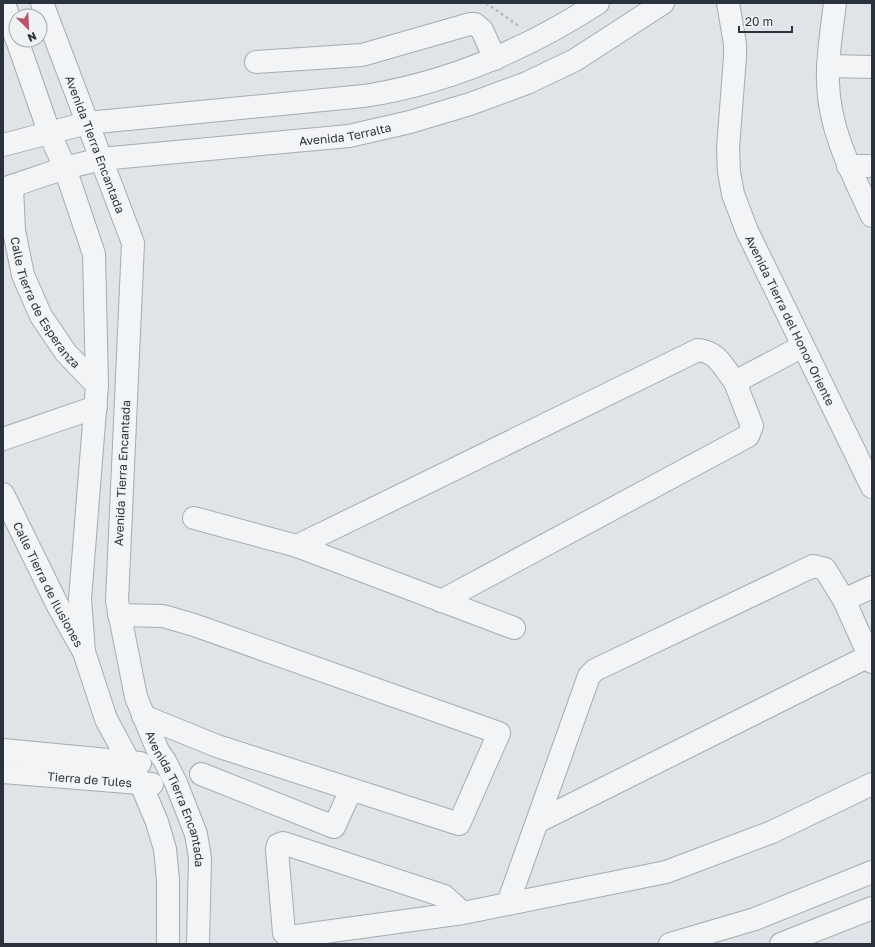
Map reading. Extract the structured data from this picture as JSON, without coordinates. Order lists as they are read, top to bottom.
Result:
{
  "streets": {
    "street": [
      "Avenida Terralta",
      "Avenida Tierra Encantada",
      "Calle Tierra de Esperanza",
      "Avenida Tierra del Honor Oriente",
      "Calle Tierra de Ilusiones",
      "Tierra de Tules"
    ]
  },
  "crossings": [
    ["Avenida Terralta", "Avenida Tierra Encantada"],
    ["Avenida Terralta", "Calle Tierra de Esperanza"],
    ["Avenida Tierra Encantada", "Tierra de Tules"]
  ],
  "scale_bar": "20 m",
  "north": "bottom right"
}
